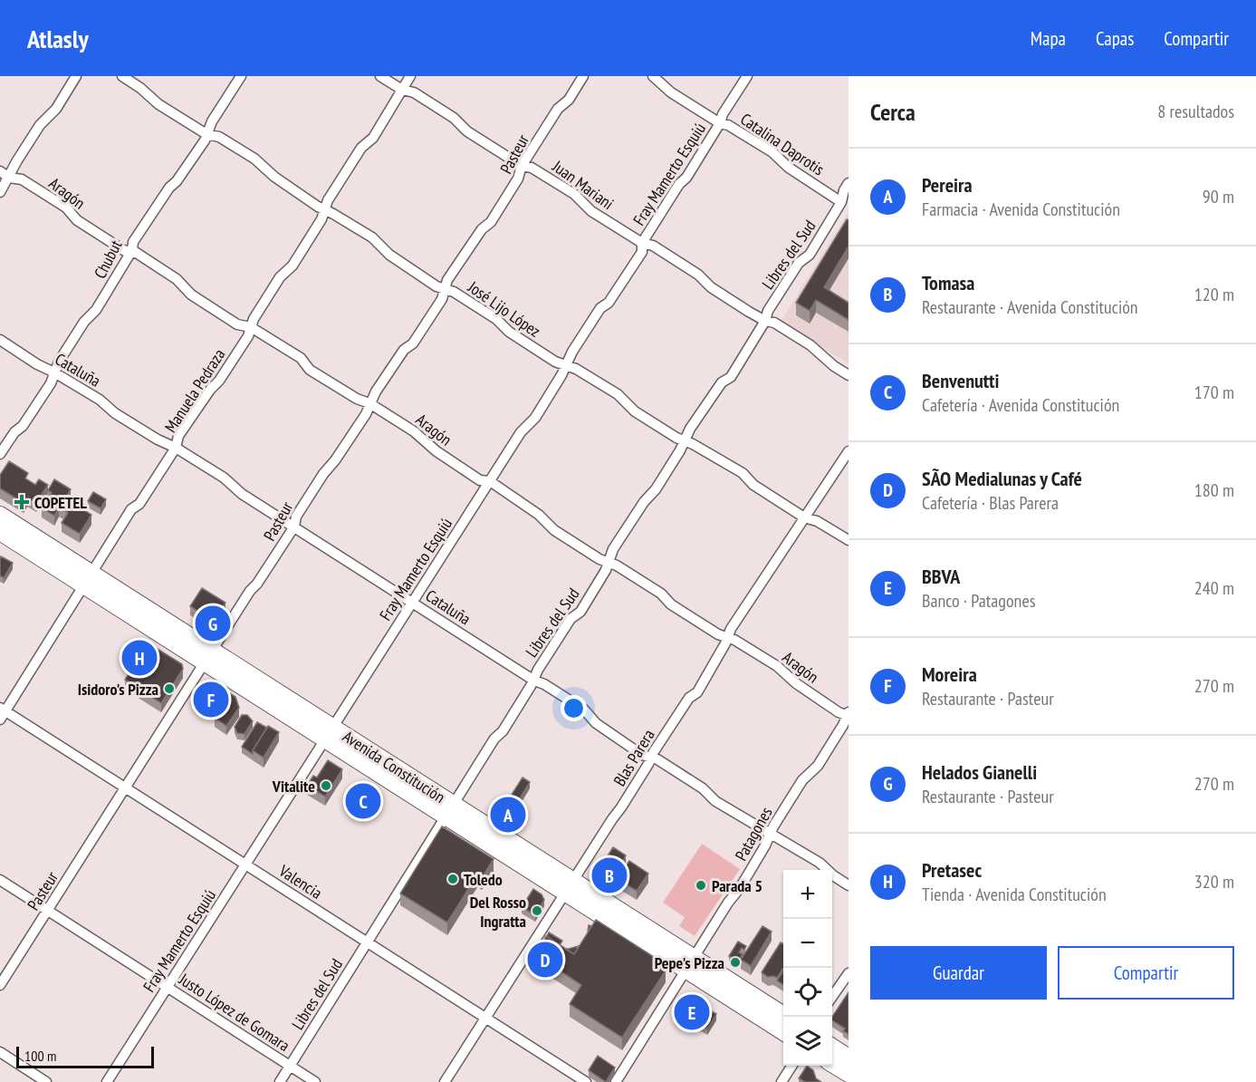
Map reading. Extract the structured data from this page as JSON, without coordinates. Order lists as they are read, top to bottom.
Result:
{
  "streets": {
    "main road": ["Avenida Constitución"],
    "street": [
      "Catalina Daprotis",
      "Pasteur",
      "Fray Mamerto Esquiú",
      "Juan Mariani",
      "Aragón",
      "Libres del Sud",
      "Chubut",
      "José Lijo López",
      "Cataluña",
      "Manuela Pedraza",
      "Blas Parera",
      "Patagones",
      "Valencia",
      "Justo López de Gomara"
    ]
  },
  "crossings": [
    ["Catalina Daprotis", "Fray Mamerto Esquiú"],
    ["Catalina Daprotis", "Libres del Sud"],
    ["Pasteur", "Juan Mariani"],
    ["Pasteur", "Aragón"],
    ["Pasteur", "José Lijo López"],
    ["Pasteur", "Cataluña"],
    ["Pasteur", "Avenida Constitución"],
    ["Pasteur", "Valencia"],
    ["Pasteur", "Justo López de Gomara"],
    ["Fray Mamerto Esquiú", "Juan Mariani"],
    ["Fray Mamerto Esquiú", "Aragón"],
    ["Fray Mamerto Esquiú", "José Lijo López"],
    ["Fray Mamerto Esquiú", "Cataluña"],
    ["Fray Mamerto Esquiú", "Avenida Constitución"],
    ["Fray Mamerto Esquiú", "Valencia"],
    ["Fray Mamerto Esquiú", "Justo López de Gomara"],
    ["Juan Mariani", "Libres del Sud"],
    ["Juan Mariani", "Manuela Pedraza"],
    ["Aragón", "Libres del Sud"],
    ["Aragón", "Chubut"],
    ["Aragón", "Manuela Pedraza"],
    ["Aragón", "Blas Parera"],
    ["Aragón", "Patagones"],
    ["Libres del Sud", "José Lijo López"],
    ["Libres del Sud", "Cataluña"],
    ["Libres del Sud", "Avenida Constitución"],
    ["Libres del Sud", "Valencia"],
    ["Libres del Sud", "Justo López de Gomara"],
    ["Chubut", "José Lijo López"],
    ["Chubut", "Cataluña"],
    ["José Lijo López", "Manuela Pedraza"],
    ["José Lijo López", "Blas Parera"],
    ["Cataluña", "Manuela Pedraza"],
    ["Cataluña", "Blas Parera"],
    ["Cataluña", "Patagones"],
    ["Manuela Pedraza", "Avenida Constitución"],
    ["Manuela Pedraza", "Valencia"],
    ["Blas Parera", "Avenida Constitución"],
    ["Blas Parera", "Valencia"],
    ["Avenida Constitución", "Patagones"]
  ],
  "places": {
    "health": ["COPETEL"],
    "other": [
      "Isidoro's Pizza",
      "Vitalite",
      "Toledo",
      "Parada 5",
      "Del Rosso Ingratta",
      "Pepe's Pizza"
    ]
  },
  "scale_bar": "100 m",
  "page": {
    "header": "Atlasly",
    "nav": ["Mapa", "Capas", "Compartir"],
    "heading": ["Cerca", "8 resultados"],
    "list": [
      {
        "mark": "A",
        "name": "Pereira",
        "note": "Farmacia · Avenida Constitución",
        "value": "90 m"
      },
      {
        "mark": "B",
        "name": "Tomasa",
        "note": "Restaurante · Avenida Constitución",
        "value": "120 m"
      },
      {
        "mark": "C",
        "name": "Benvenutti",
        "note": "Cafetería · Avenida Constitución",
        "value": "170 m"
      },
      {
        "mark": "D",
        "name": "SÃO Medialunas y Café",
        "note": "Cafetería · Blas Parera",
        "value": "180 m"
      },
      {
        "mark": "E",
        "name": "BBVA",
        "note": "Banco · Patagones",
        "value": "240 m"
      },
      {
        "mark": "F",
        "name": "Moreira",
        "note": "Restaurante · Pasteur",
        "value": "270 m"
      },
      {
        "mark": "G",
        "name": "Helados Gianelli",
        "note": "Restaurante · Pasteur",
        "value": "270 m"
      },
      {
        "mark": "H",
        "name": "Pretasec",
        "note": "Tienda · Avenida Constitución",
        "value": "320 m"
      }
    ],
    "pins": [
      "G",
      "H",
      "F",
      "C",
      "A",
      "B",
      "D",
      "E"
    ],
    "map_buttons": ["+", "−"],
    "buttons": ["Guardar", "Compartir"],
    "scale": "100 m"
  }
}
